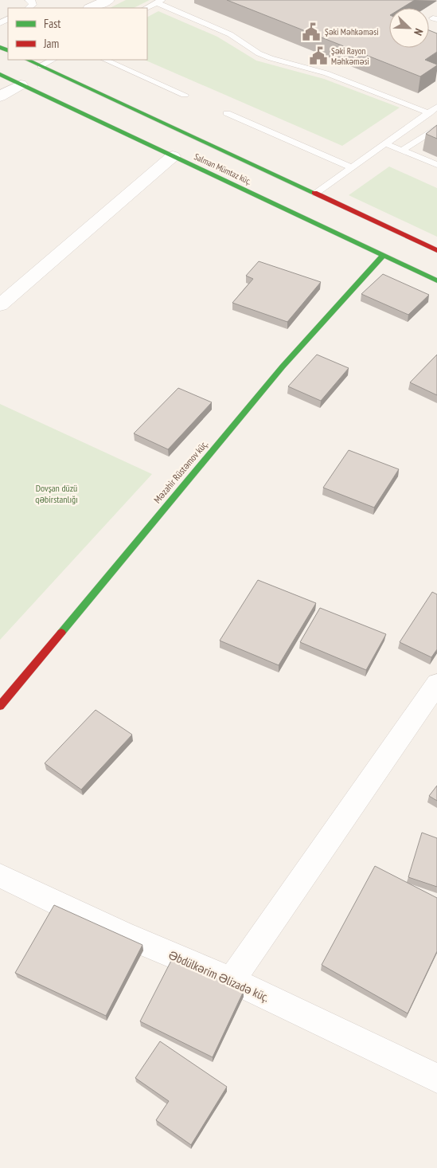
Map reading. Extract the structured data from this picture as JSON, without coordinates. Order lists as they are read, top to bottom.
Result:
{
  "streets": {
    "main road": ["Salman Mümtaz küç.", "Məzahir Rüstəmov küç."],
    "street": ["Əbdülkərim Əlizadə küç."]
  },
  "crossings": [
    ["Salman Mümtaz küç.", "Məzahir Rüstəmov küç."]
  ],
  "parks": ["Dovşan düzü qəbirstanlığı"],
  "places": {
    "public building": ["Şəki Məhkəməsi", "Şəki Rayon Məhkəməsi"]
  },
  "legend": ["Fast", "Jam"],
  "north": "bottom right"
}
